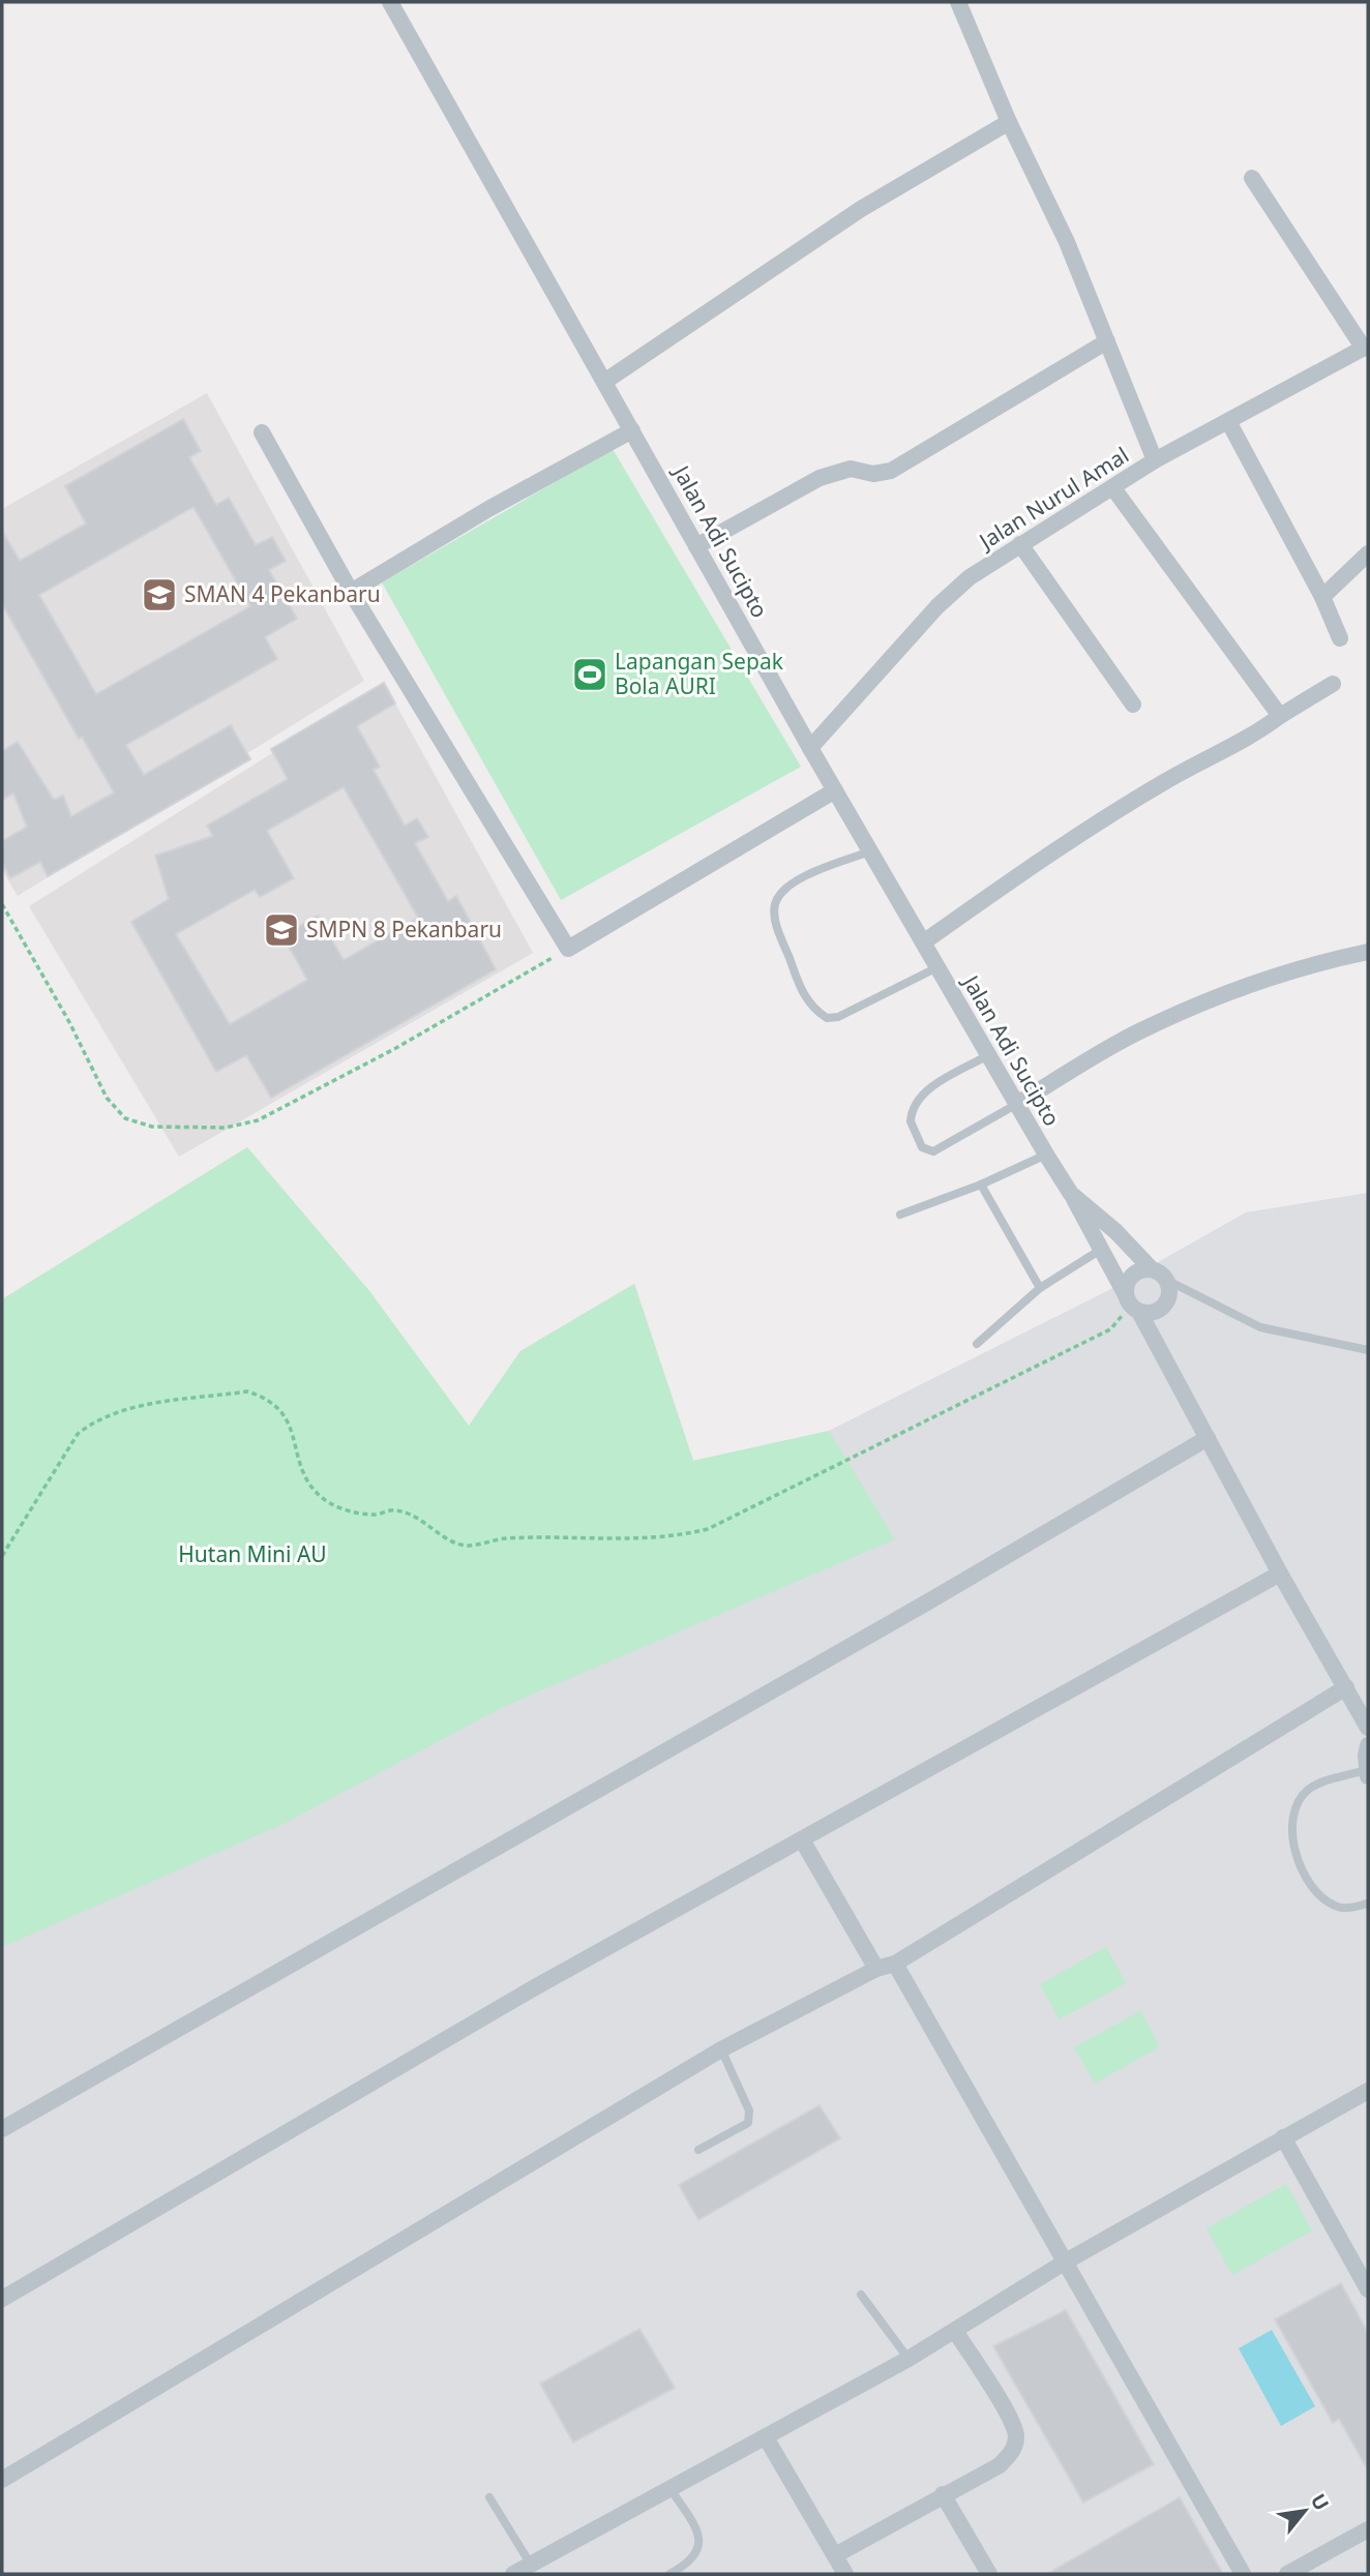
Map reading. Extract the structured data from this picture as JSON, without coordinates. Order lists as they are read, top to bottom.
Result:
{
  "streets": {
    "street": ["Jalan Nurul Amal", "Jalan Adi Sucipto"]
  },
  "crossings": [
    ["Jalan Nurul Amal", "Jalan Adi Sucipto"]
  ],
  "parks": ["Hutan Mini AU"],
  "places": {
    "school or university": ["SMAN 4 Pekanbaru", "SMPN 8 Pekanbaru"],
    "sports": ["Lapangan Sepak Bola AURI"]
  },
  "north": "top right"
}
